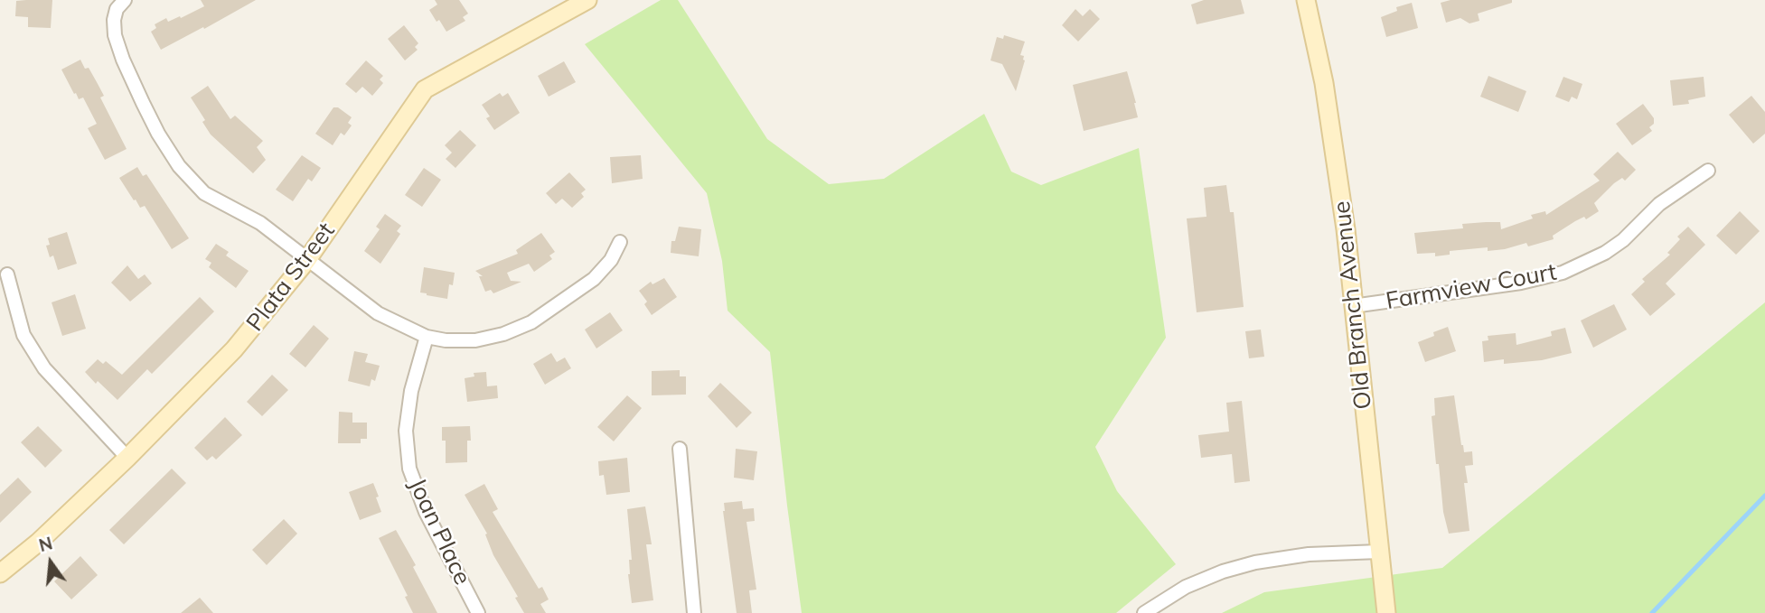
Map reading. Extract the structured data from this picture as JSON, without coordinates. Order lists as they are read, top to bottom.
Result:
{
  "streets": {
    "street": [
      "Plata Street",
      "Farmview Court",
      "Old Branch Avenue",
      "Joan Place"
    ]
  },
  "crossings": [
    ["Farmview Court", "Old Branch Avenue"]
  ],
  "north": "top"
}
